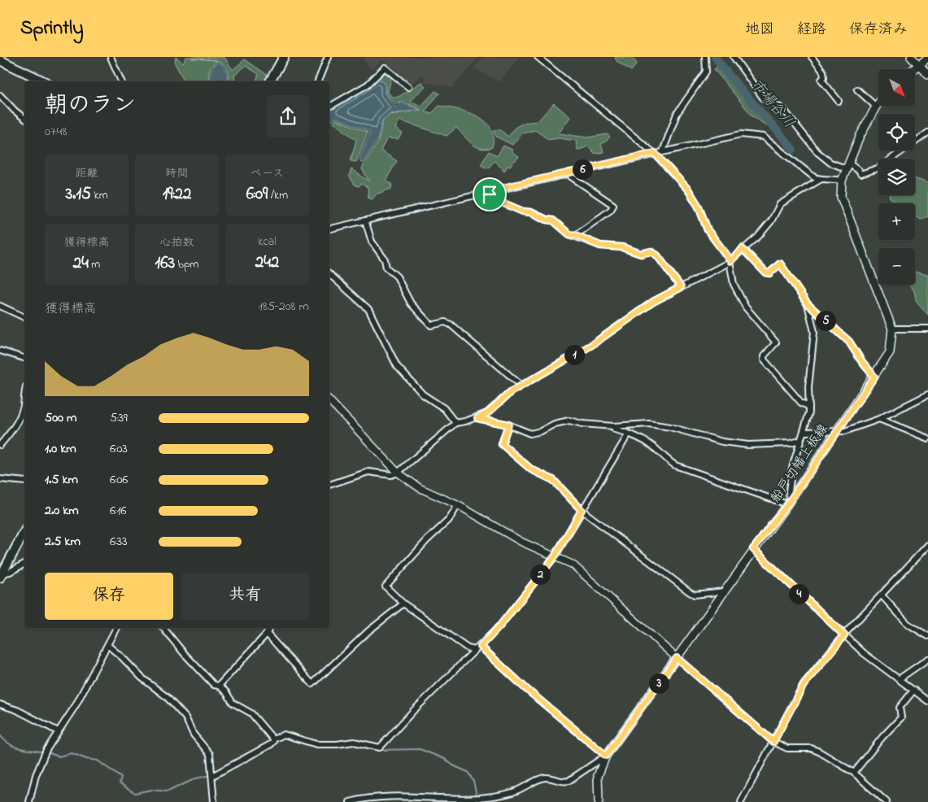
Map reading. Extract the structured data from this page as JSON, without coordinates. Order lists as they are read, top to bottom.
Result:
{
  "streets": {
    "main road": ["船戸切幡上板線"]
  },
  "water": ["市場谷川"],
  "north": "bottom right",
  "page": {
    "header": "Sprintly",
    "nav": ["地図", "経路", "保存済み"],
    "map_buttons": ["+", "−"],
    "heading": ["朝のラン", "07:48"],
    "stats": [
      ["距離", "3.15 km"],
      ["時間", "19:22"],
      ["ペース", "6:09 /km"],
      ["獲得標高", "24 m"],
      ["心拍数", "163 bpm"],
      ["kcal", "242"]
    ],
    "pins": [
      "6",
      "5",
      "1",
      "2",
      "4",
      "3"
    ],
    "chart": ["獲得標高", "185–208 m"],
    "list": [
      {
        "name": "500 m",
        "note": "5:39"
      },
      {
        "name": "1.0 km",
        "note": "6:03"
      },
      {
        "name": "1.5 km",
        "note": "6:06"
      },
      {
        "name": "2.0 km",
        "note": "6:16"
      },
      {
        "name": "2.5 km",
        "note": "6:33"
      }
    ],
    "buttons": ["保存", "共有"]
  }
}
